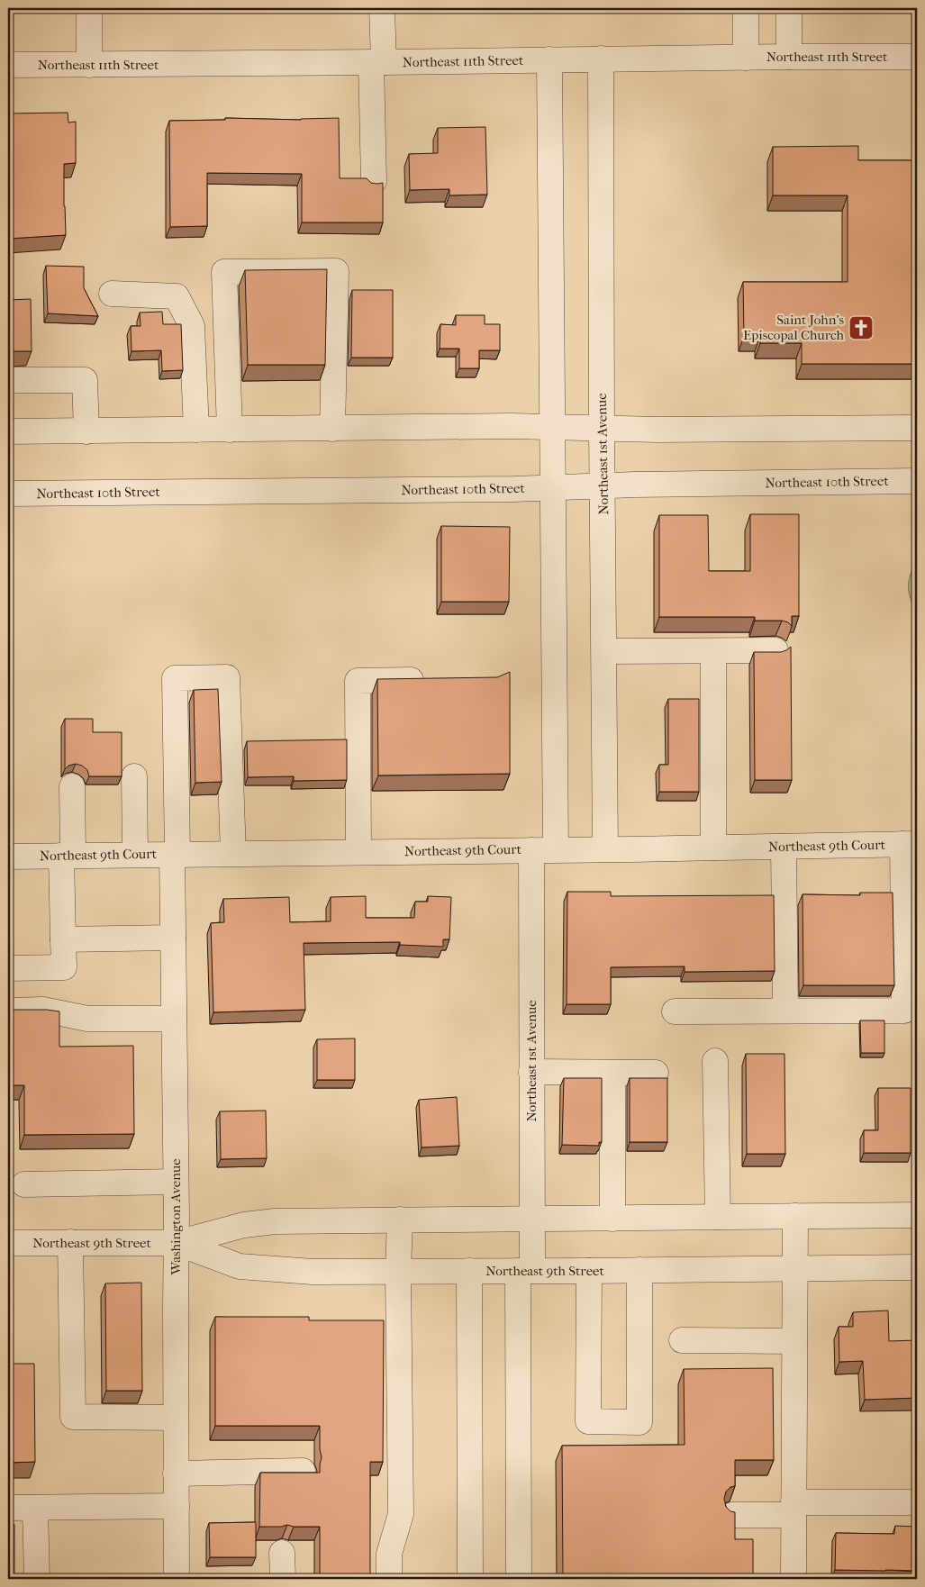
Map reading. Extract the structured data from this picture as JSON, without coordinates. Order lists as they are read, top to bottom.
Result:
{
  "streets": {
    "street": [
      "Northeast 11th Street",
      "Northeast 1st Avenue",
      "Northeast 10th Street",
      "Northeast 9th Court",
      "Washington Avenue",
      "Northeast 9th Street"
    ]
  },
  "crossings": [
    ["Northeast 11th Street", "Northeast 1st Avenue"],
    ["Northeast 1st Avenue", "Northeast 10th Street"],
    ["Northeast 1st Avenue", "Northeast 9th Court"],
    ["Northeast 1st Avenue", "Northeast 9th Street"],
    ["Northeast 9th Court", "Washington Avenue"],
    ["Washington Avenue", "Northeast 9th Street"]
  ],
  "places": {
    "church": ["Saint John's Episcopal Church"]
  }
}
